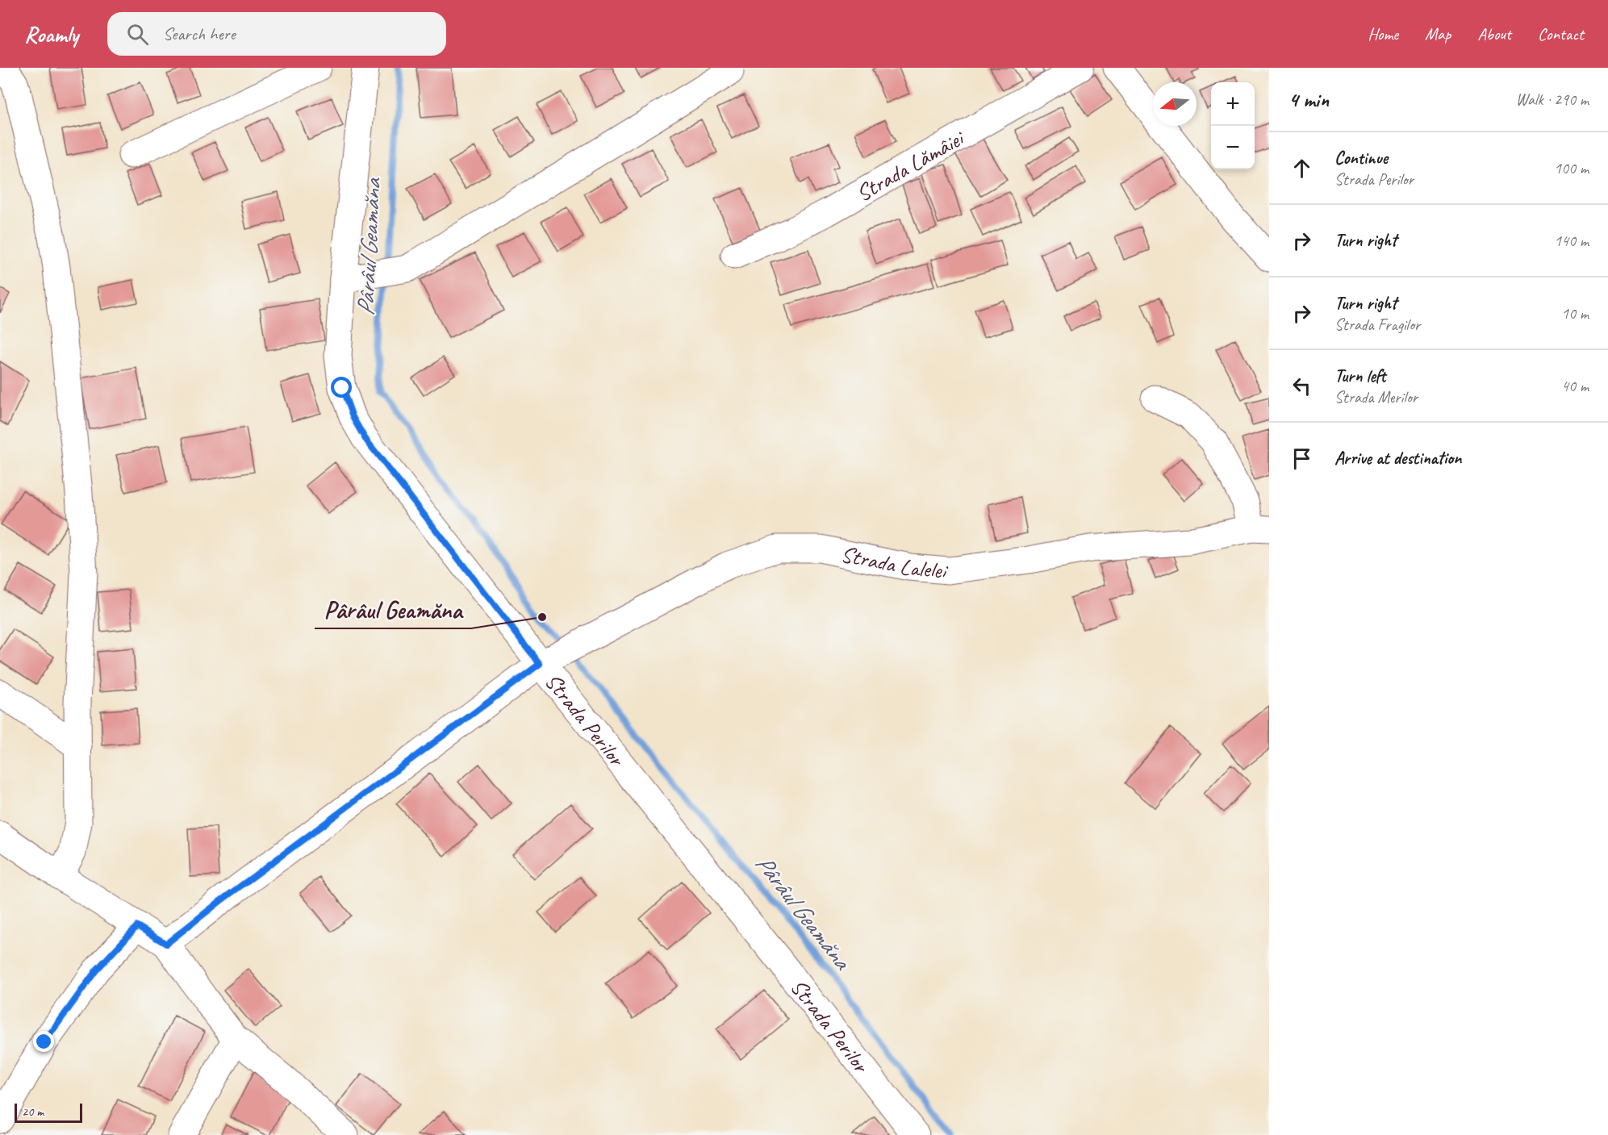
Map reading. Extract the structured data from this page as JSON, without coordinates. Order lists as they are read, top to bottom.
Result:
{
  "streets": {
    "street": ["Strada Lămâiei", "Strada Lalelei", "Strada Perilor"]
  },
  "crossings": [
    ["Strada Lalelei", "Strada Perilor"]
  ],
  "water": ["Pârâul Geamăna"],
  "places": ["Pârâul Geamăna"],
  "scale_bar": "20 m",
  "north": "left",
  "page": {
    "header": "Roamly",
    "search": "Search here",
    "nav": [
      "Home",
      "Map",
      "About",
      "Contact"
    ],
    "heading": ["4 min", "Walk · 290 m"],
    "map_buttons": ["+", "−"],
    "list": [
      ["Continue", "Strada Perilor", "100 m"],
      ["Turn right", "140 m"],
      ["Turn right", "Strada Fragilor", "10 m"],
      ["Turn left", "Strada Merilor", "40 m"],
      "Arrive at destination"
    ],
    "scale": "20 m"
  }
}
